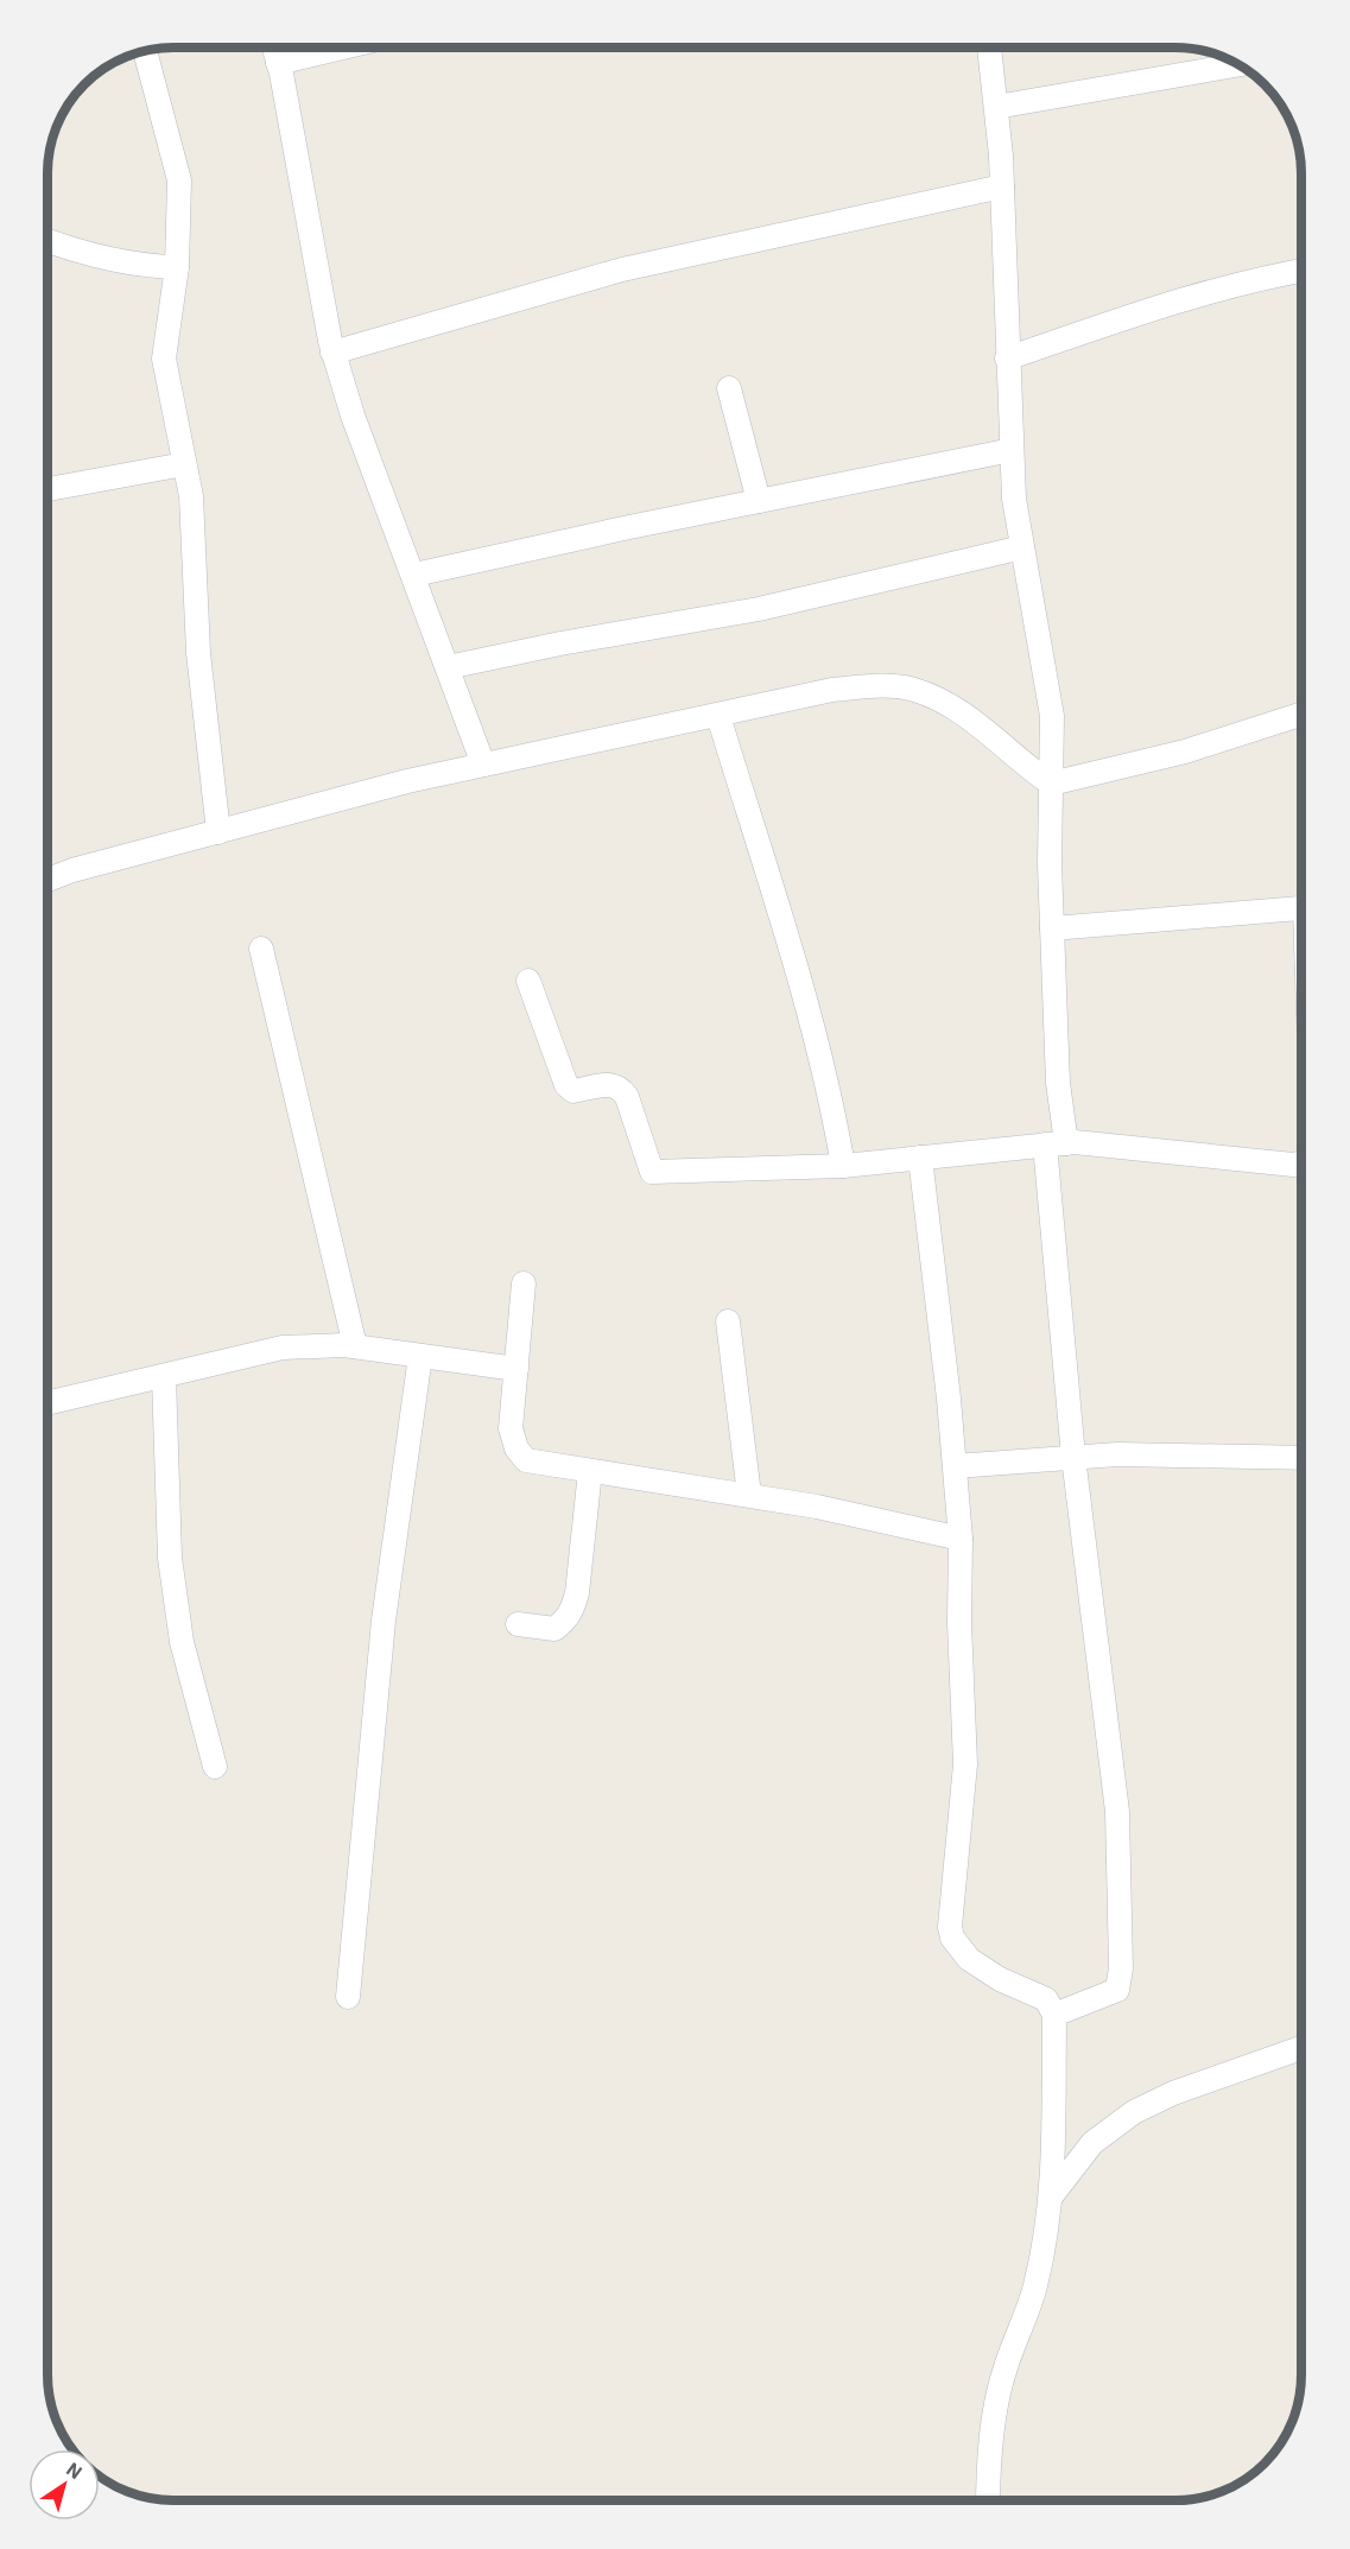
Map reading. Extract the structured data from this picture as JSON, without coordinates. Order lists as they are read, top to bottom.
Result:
{
  "north": "top right"
}
